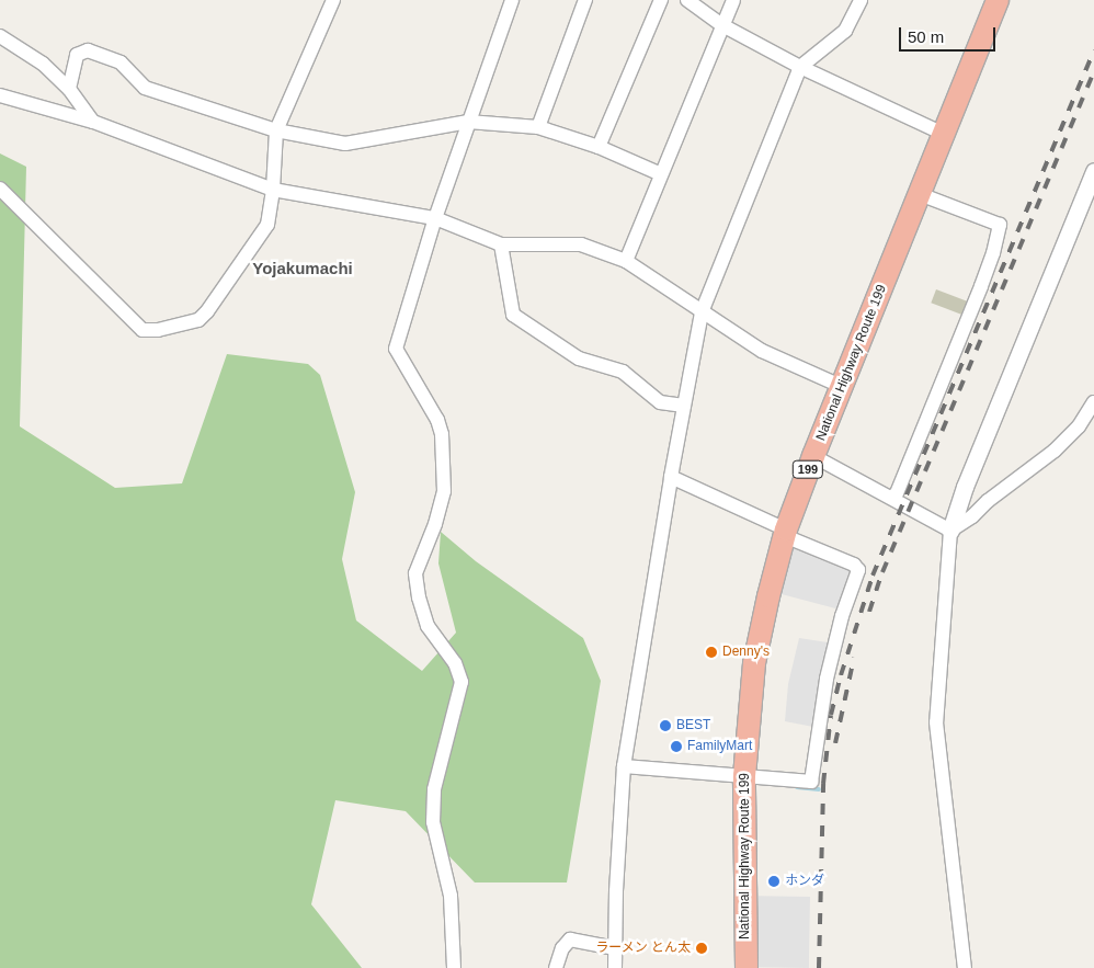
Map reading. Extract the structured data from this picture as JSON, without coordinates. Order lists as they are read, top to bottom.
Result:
{
  "streets": {
    "highway": ["National Highway Route 199", "199"]
  },
  "districts": ["Yojakumachi"],
  "places": [
    "Denny's",
    "BEST",
    "FamilyMart",
    "ホンダ",
    "ラーメン とん太"
  ],
  "scale_bar": "50 m"
}
